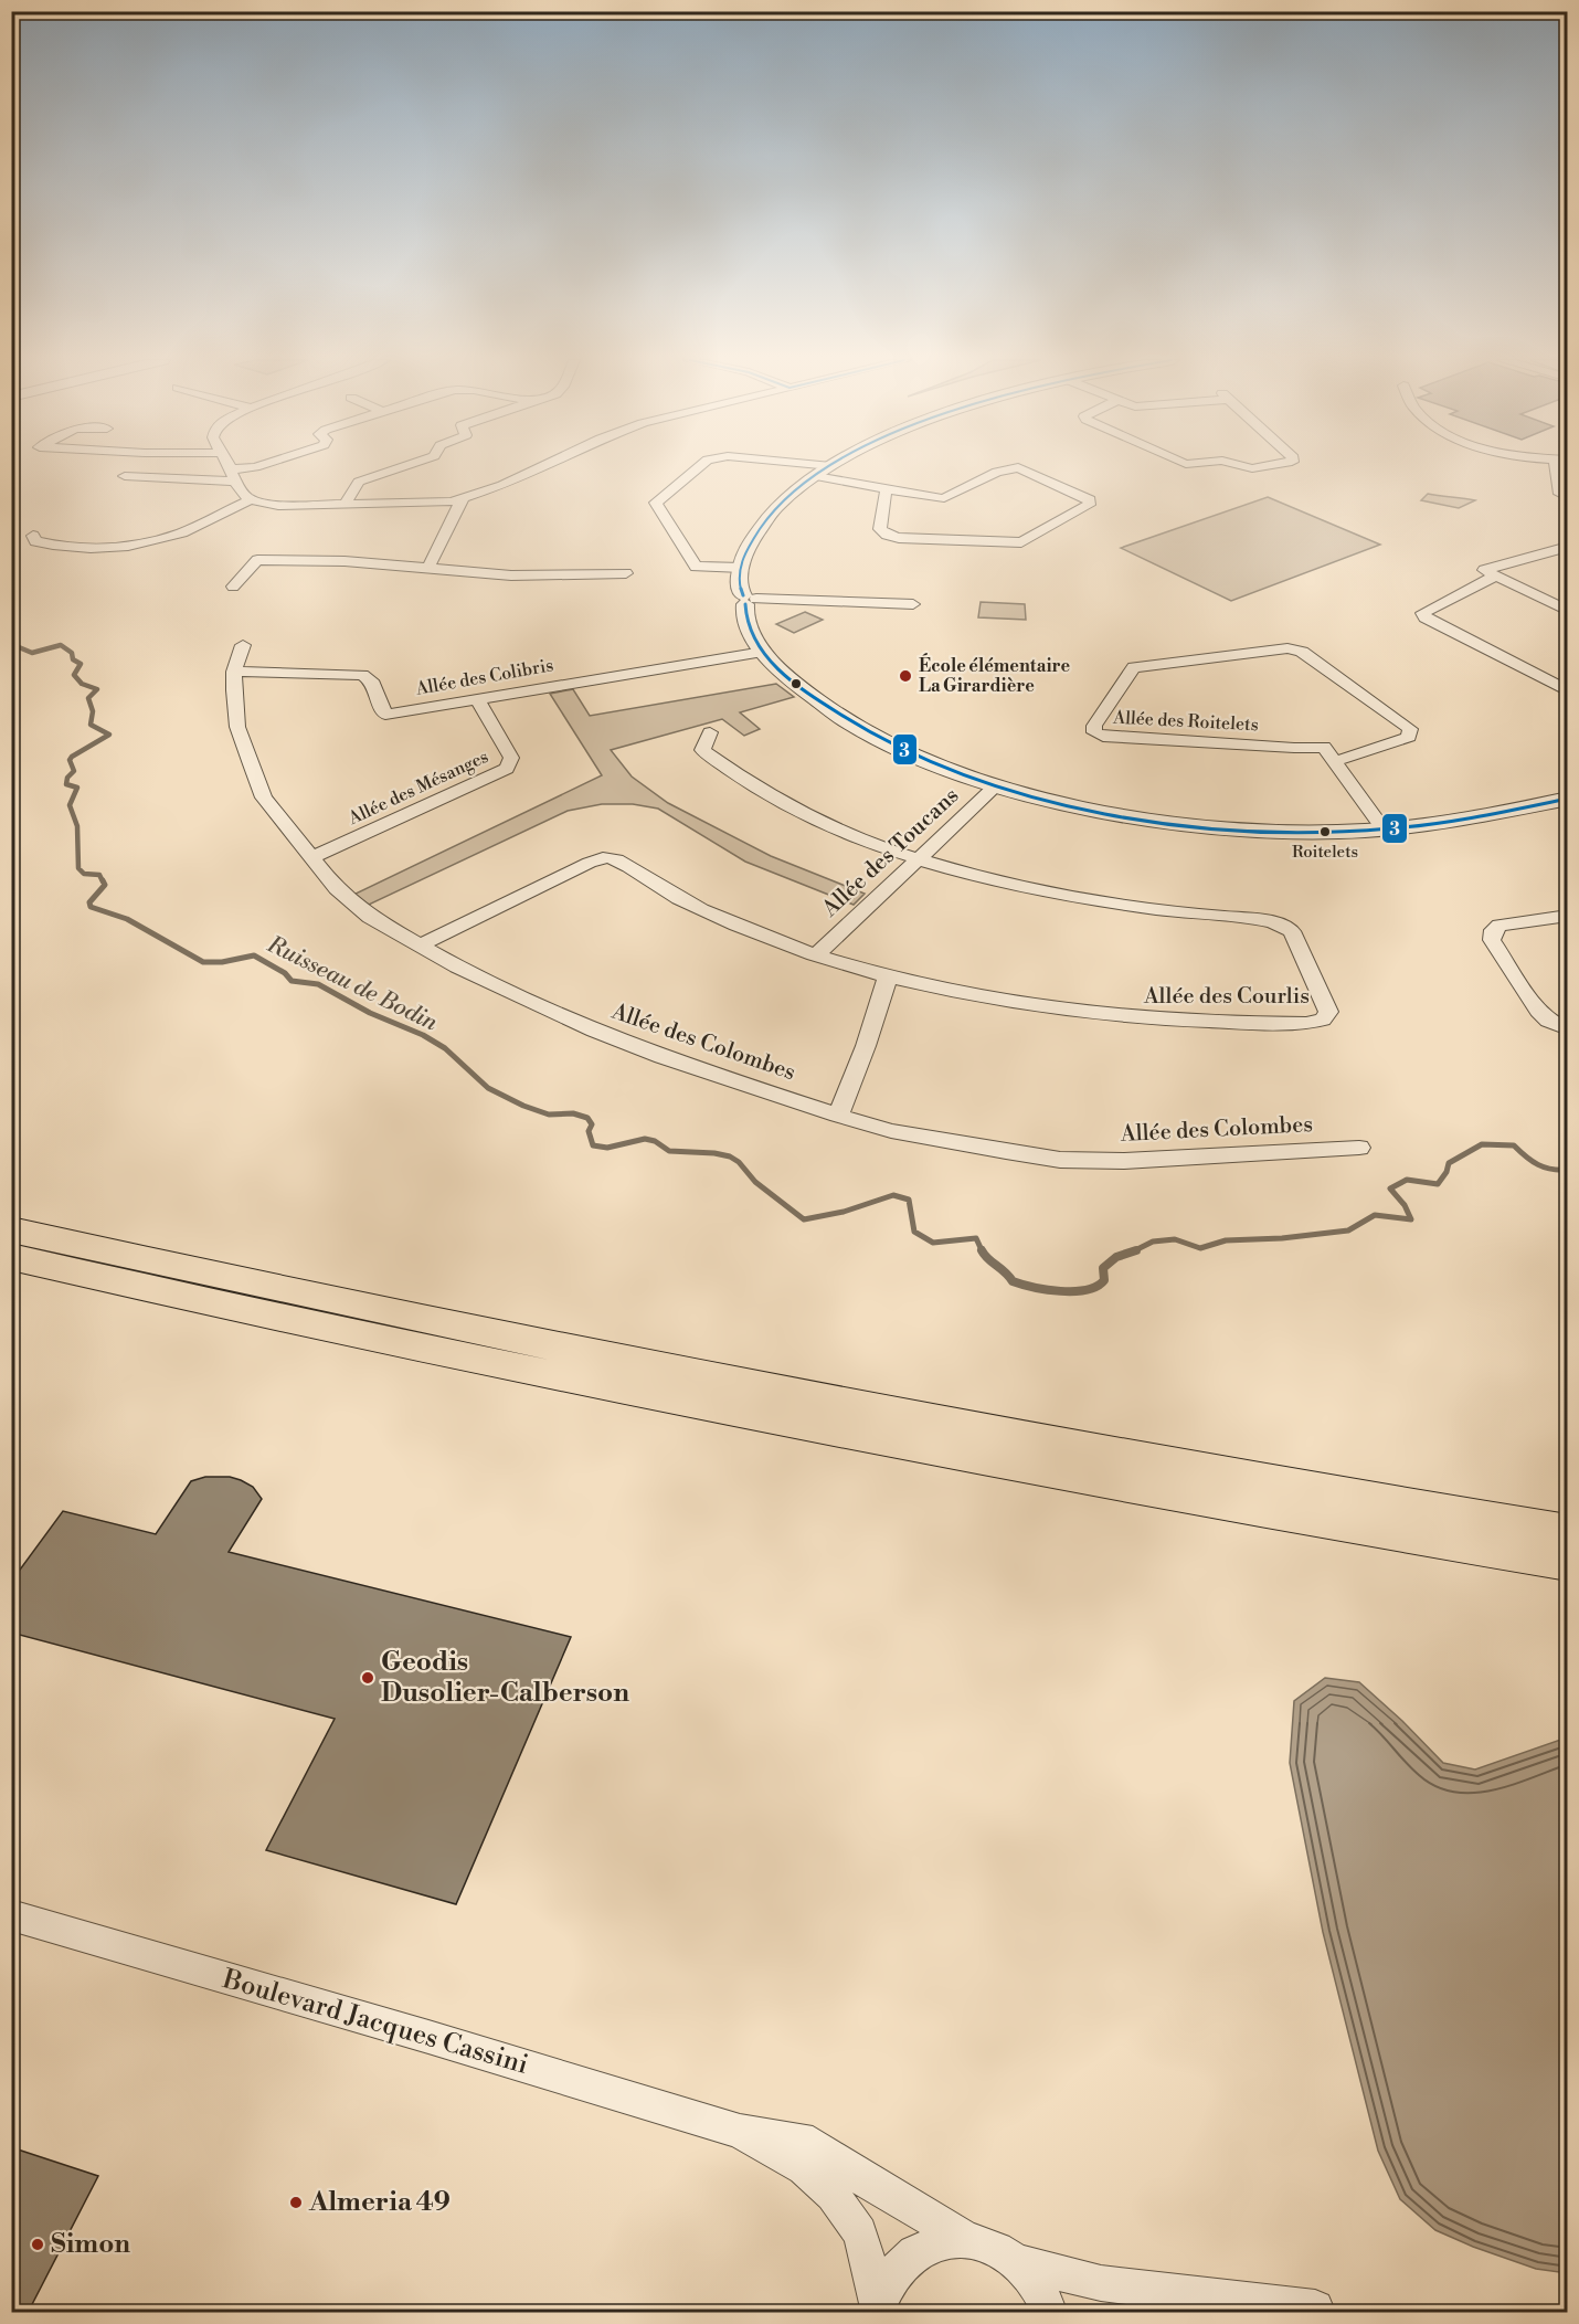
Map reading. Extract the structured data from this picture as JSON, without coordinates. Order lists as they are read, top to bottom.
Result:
{
  "streets": {
    "street": [
      "Allée des Colibris",
      "Allée des Roitelets",
      "Allée des Mésanges",
      "Allée des Toucans",
      "Allée des Courlis",
      "Allée des Colombes",
      "Boulevard Jacques Cassini"
    ]
  },
  "crossings": [
    ["Allée des Colibris", "Allée des Mésanges"],
    ["Allée des Mésanges", "Allée des Colombes"],
    ["Allée des Toucans", "Allée des Courlis"],
    ["Allée des Courlis", "Allée des Colombes"]
  ],
  "water": ["Ruisseau de Bodin"],
  "places": [
    "École élémentaire La Girardière",
    "Roitelets",
    "Geodis Dusolier-Calberson",
    "Almeria 49",
    "Simon"
  ],
  "lines": ["transit line 3"]
}
